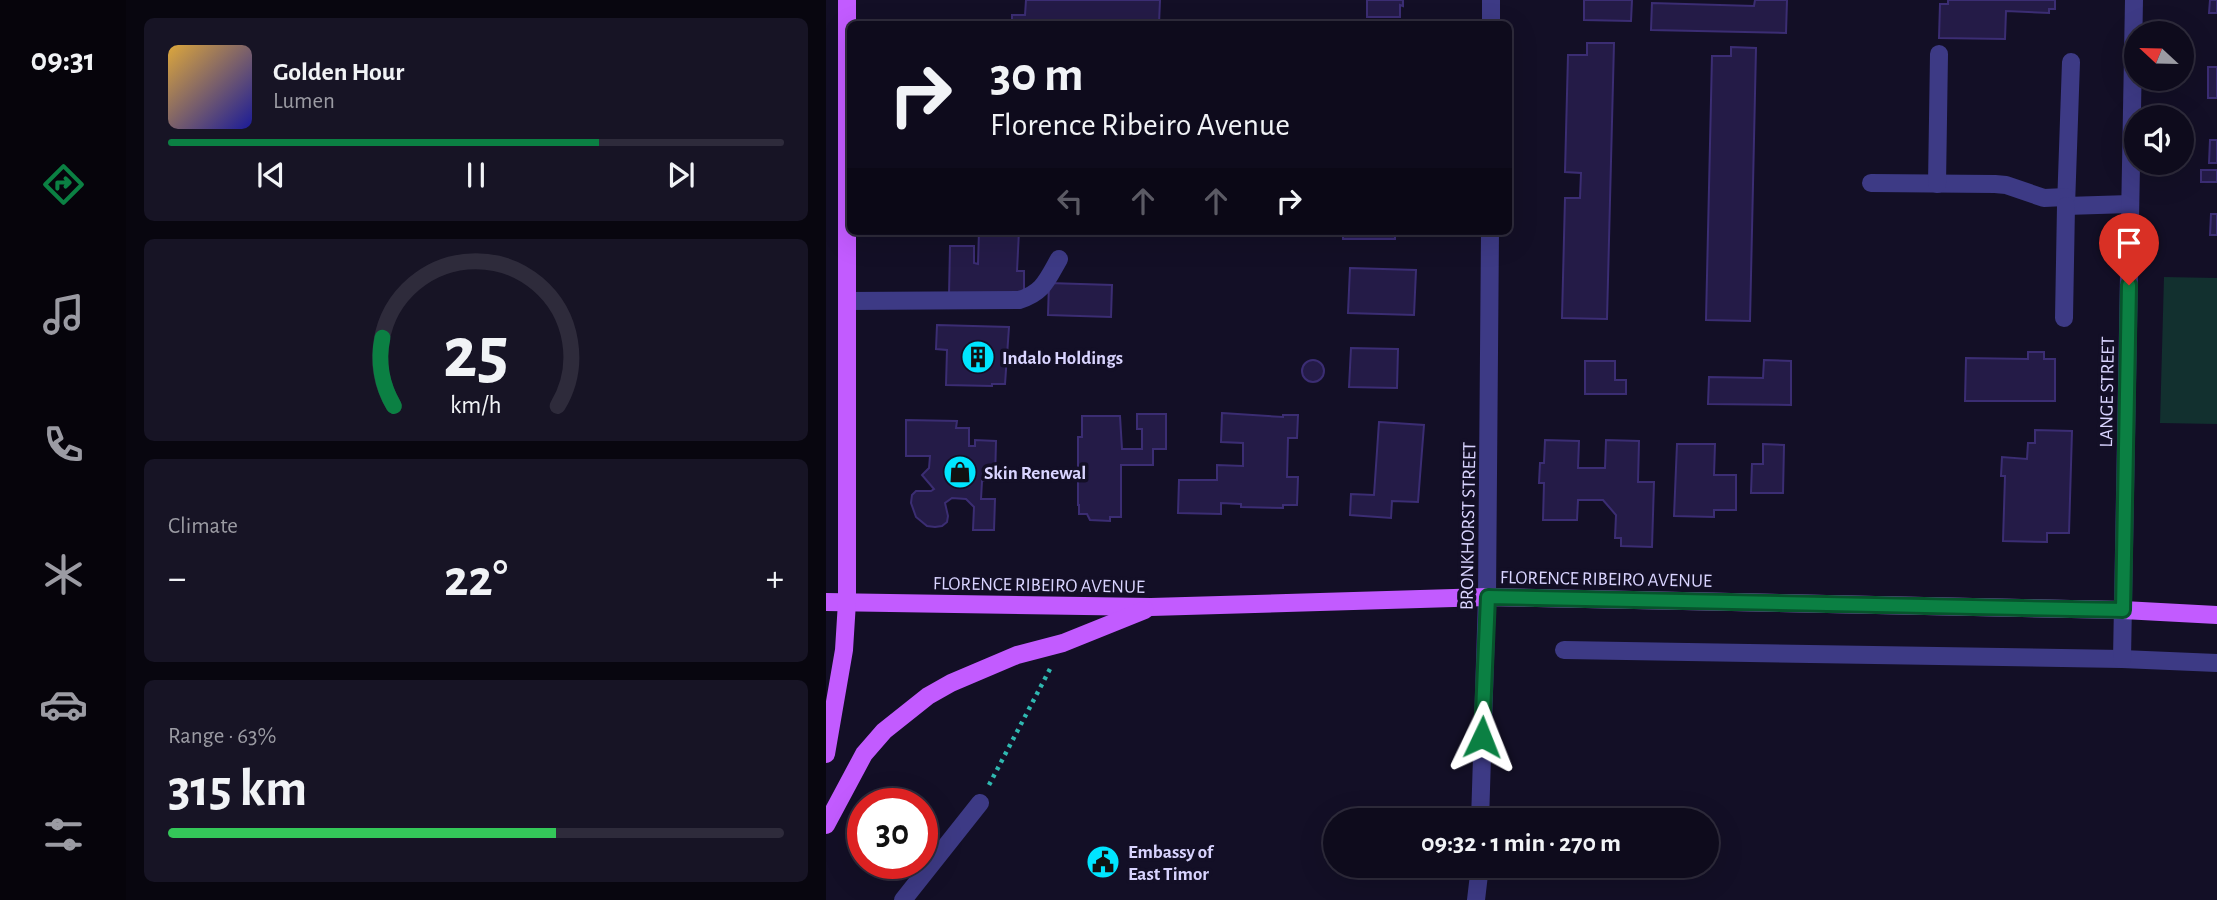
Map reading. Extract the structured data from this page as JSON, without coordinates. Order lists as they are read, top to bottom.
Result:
{
  "streets": {
    "main road": ["FLORENCE RIBEIRO AVENUE"],
    "street": ["LANGE STREET", "BRONKHORST STREET"]
  },
  "crossings": [
    ["LANGE STREET", "FLORENCE RIBEIRO AVENUE"],
    ["BRONKHORST STREET", "FLORENCE RIBEIRO AVENUE"]
  ],
  "places": {
    "building": ["Indalo Holdings"],
    "shop": ["Skin Renewal"],
    "public building": ["Embassy of East Timor"]
  },
  "north": "left",
  "page": {
    "tabs": "09:31",
    "turn": ["30 m", "Florence Ribeiro Avenue"],
    "song": ["Golden Hour", "Lumen"],
    "tile": [
      "Climate",
      ["Range · 63%", "315 km"]
    ],
    "heat": ["−", "22°", "+"],
    "limit": "30",
    "trip": "09:32 · 1 min · 270 m",
    "gauge": ["25", "km/h"]
  }
}
